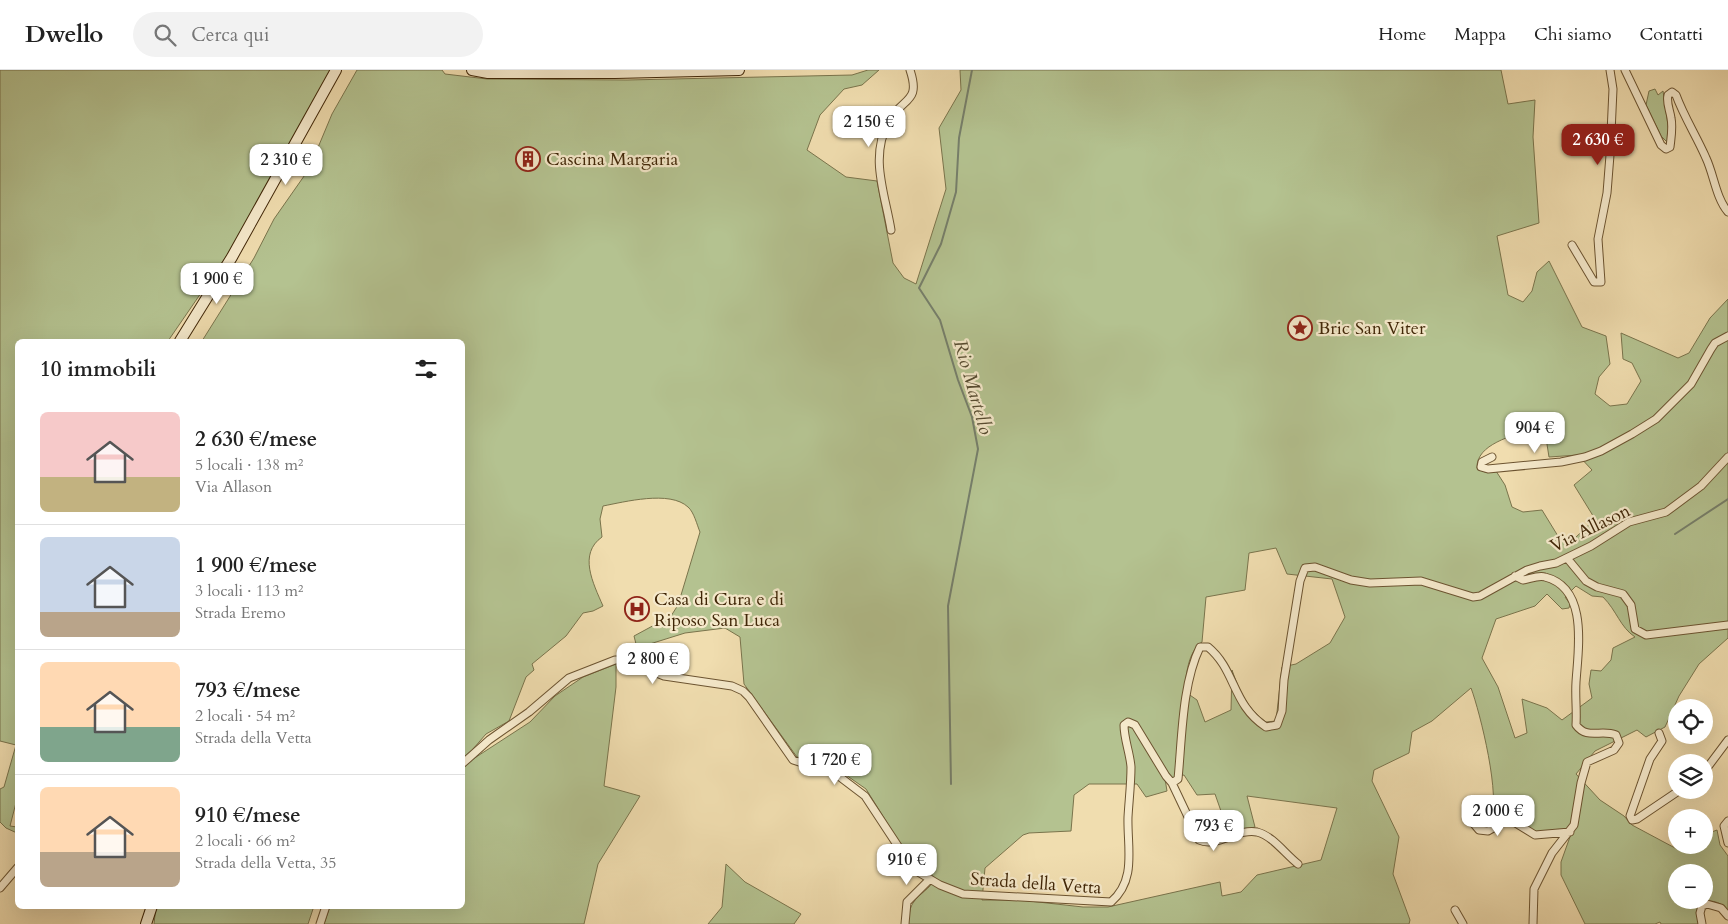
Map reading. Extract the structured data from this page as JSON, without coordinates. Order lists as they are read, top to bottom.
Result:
{
  "streets": {
    "street": ["Via Allason", "Strada della Vetta"]
  },
  "crossings": [
    ["Via Allason", "Strada della Vetta"]
  ],
  "water": ["Rio Martello"],
  "places": {
    "building": ["Cascina Margaria"],
    "place": ["Bric San Viter"],
    "hospital": ["Casa di Cura e di Riposo San Luca"]
  },
  "page": {
    "header": "Dwello",
    "search": "Cerca qui",
    "nav": [
      "Home",
      "Mappa",
      "Chi siamo",
      "Contatti"
    ],
    "price": [
      "2 150 €",
      "2 630 €",
      "2 310 €",
      "1 900 €",
      "904 €",
      "2 800 €",
      "1 720 €",
      "2 000 €",
      "793 €",
      "910 €"
    ],
    "heading": "10 immobili",
    "list": [
      {
        "name": "2 630 €/mese",
        "note": "5 locali · 138 m² · Via Allason"
      },
      {
        "name": "1 900 €/mese",
        "note": "3 locali · 113 m² · Strada Eremo"
      },
      {
        "name": "793 €/mese",
        "note": "2 locali · 54 m² · Strada della Vetta"
      },
      {
        "name": "910 €/mese",
        "note": "2 locali · 66 m² · Strada della Vetta, 35"
      }
    ],
    "map_buttons": ["+", "−"]
  }
}
